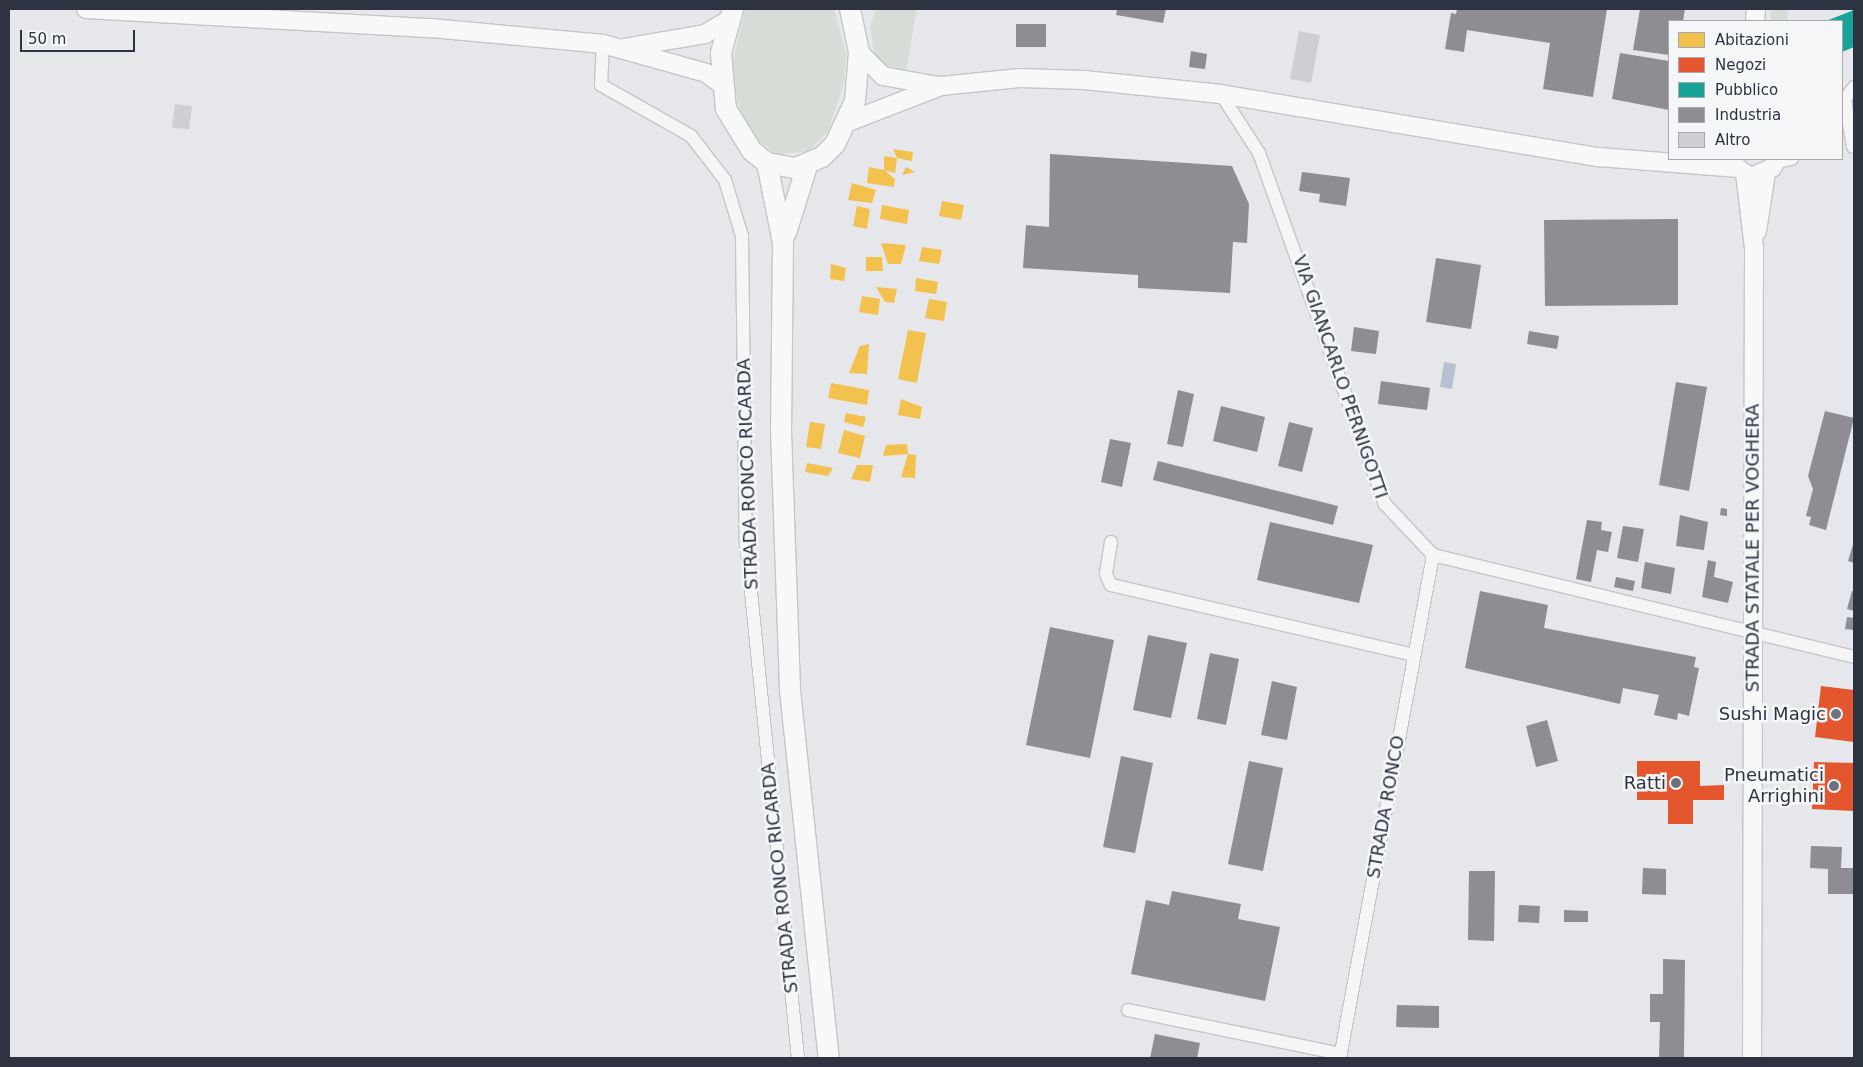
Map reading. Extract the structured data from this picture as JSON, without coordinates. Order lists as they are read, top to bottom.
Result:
{
  "streets": {
    "main road": ["STRADA STATALE PER VOGHERA"],
    "street": ["VIA GIANCARLO PERNIGOTTI", "STRADA RONCO RICARDA", "STRADA RONCO"]
  },
  "crossings": [
    ["VIA GIANCARLO PERNIGOTTI", "STRADA RONCO"]
  ],
  "places": ["Sushi Magic", "Ratti", "Pneumatici Arrighini"],
  "legend": [
    "Abitazioni",
    "Negozi",
    "Pubblico",
    "Industria",
    "Altro"
  ],
  "scale_bar": "50 m"
}
